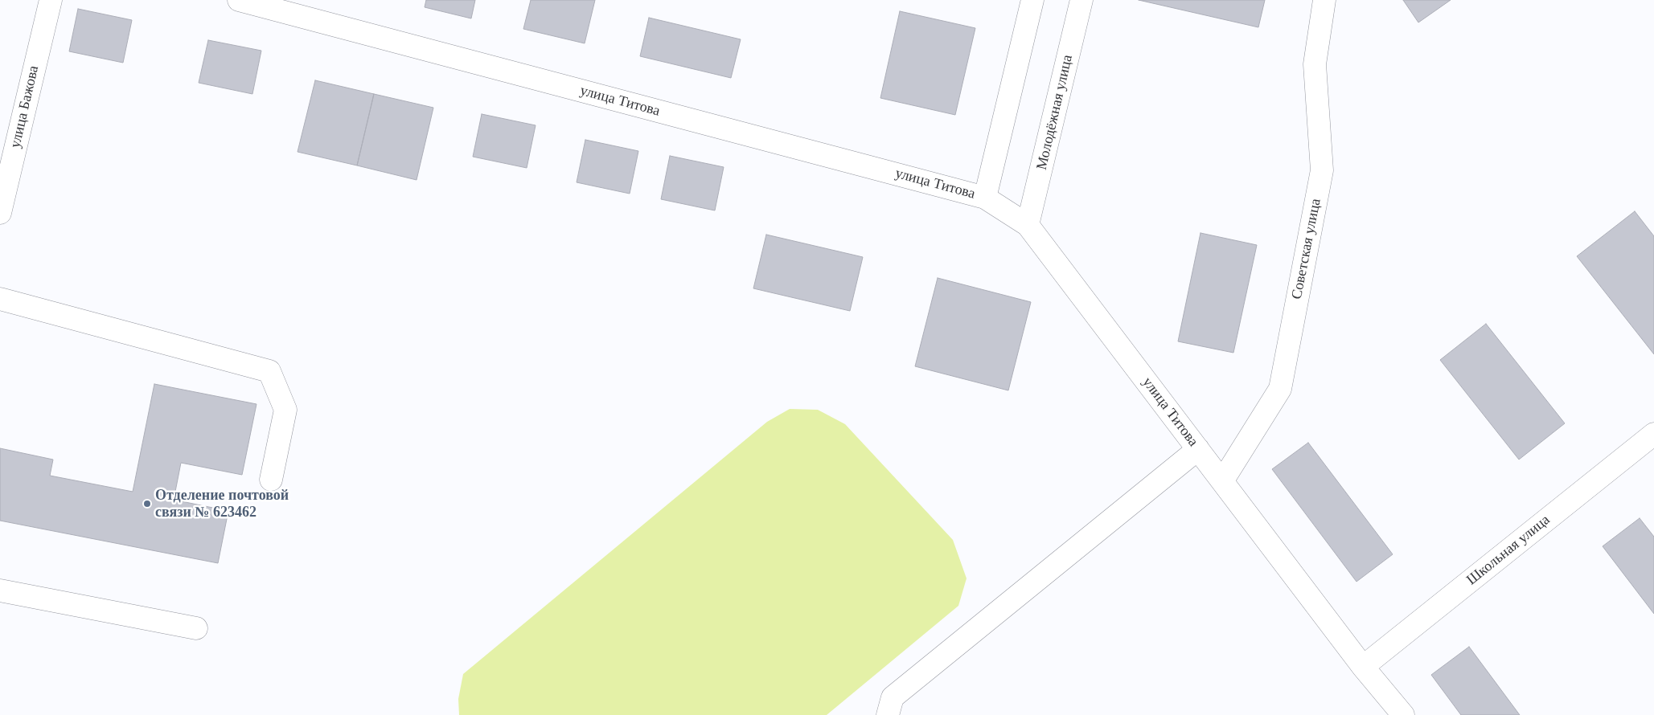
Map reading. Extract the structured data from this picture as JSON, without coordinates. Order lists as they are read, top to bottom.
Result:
{
  "streets": {
    "street": [
      "улица Титова",
      "улица Бажова",
      "Молодёжная улица",
      "Советская улица",
      "Школьная улица"
    ]
  },
  "crossings": [
    ["улица Титова", "Молодёжная улица"],
    ["улица Титова", "Советская улица"],
    ["улица Титова", "Школьная улица"]
  ],
  "places": ["Отделение почтовой связи № 623462"]
}
